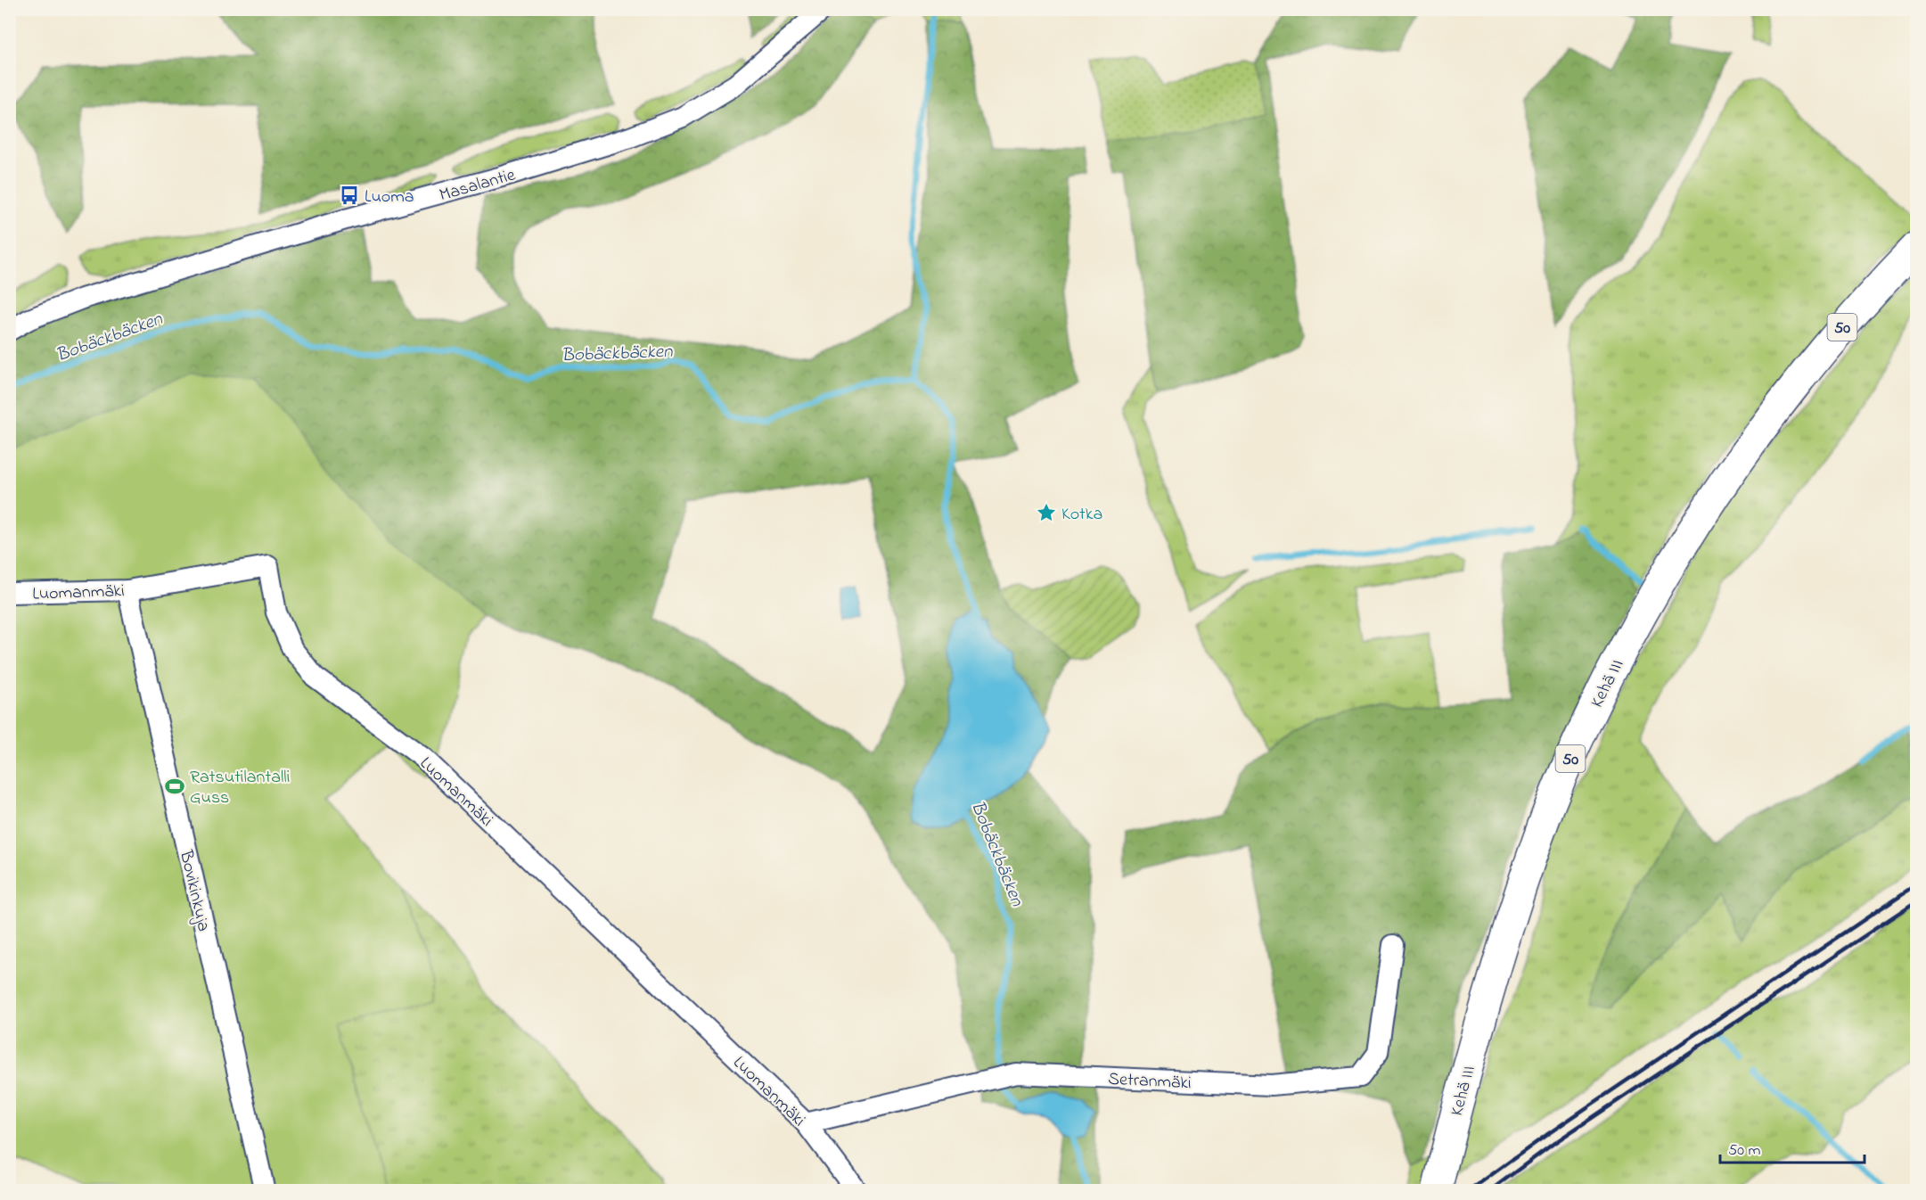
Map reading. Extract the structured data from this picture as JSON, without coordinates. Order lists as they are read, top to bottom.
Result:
{
  "streets": {
    "highway": ["50", "Kehä III"],
    "street": [
      "Masalantie",
      "Luomanmäki",
      "Bovikinkuja",
      "Setranmäki"
    ]
  },
  "crossings": [
    ["Luomanmäki", "Bovikinkuja"],
    ["Luomanmäki", "Setranmäki"]
  ],
  "water": ["Bobäckbäcken"],
  "places": {
    "bus stop": ["Luoma"],
    "place": ["Kotka"],
    "sports": ["Ratsutilantalli Guss"]
  },
  "scale_bar": "50 m"
}
